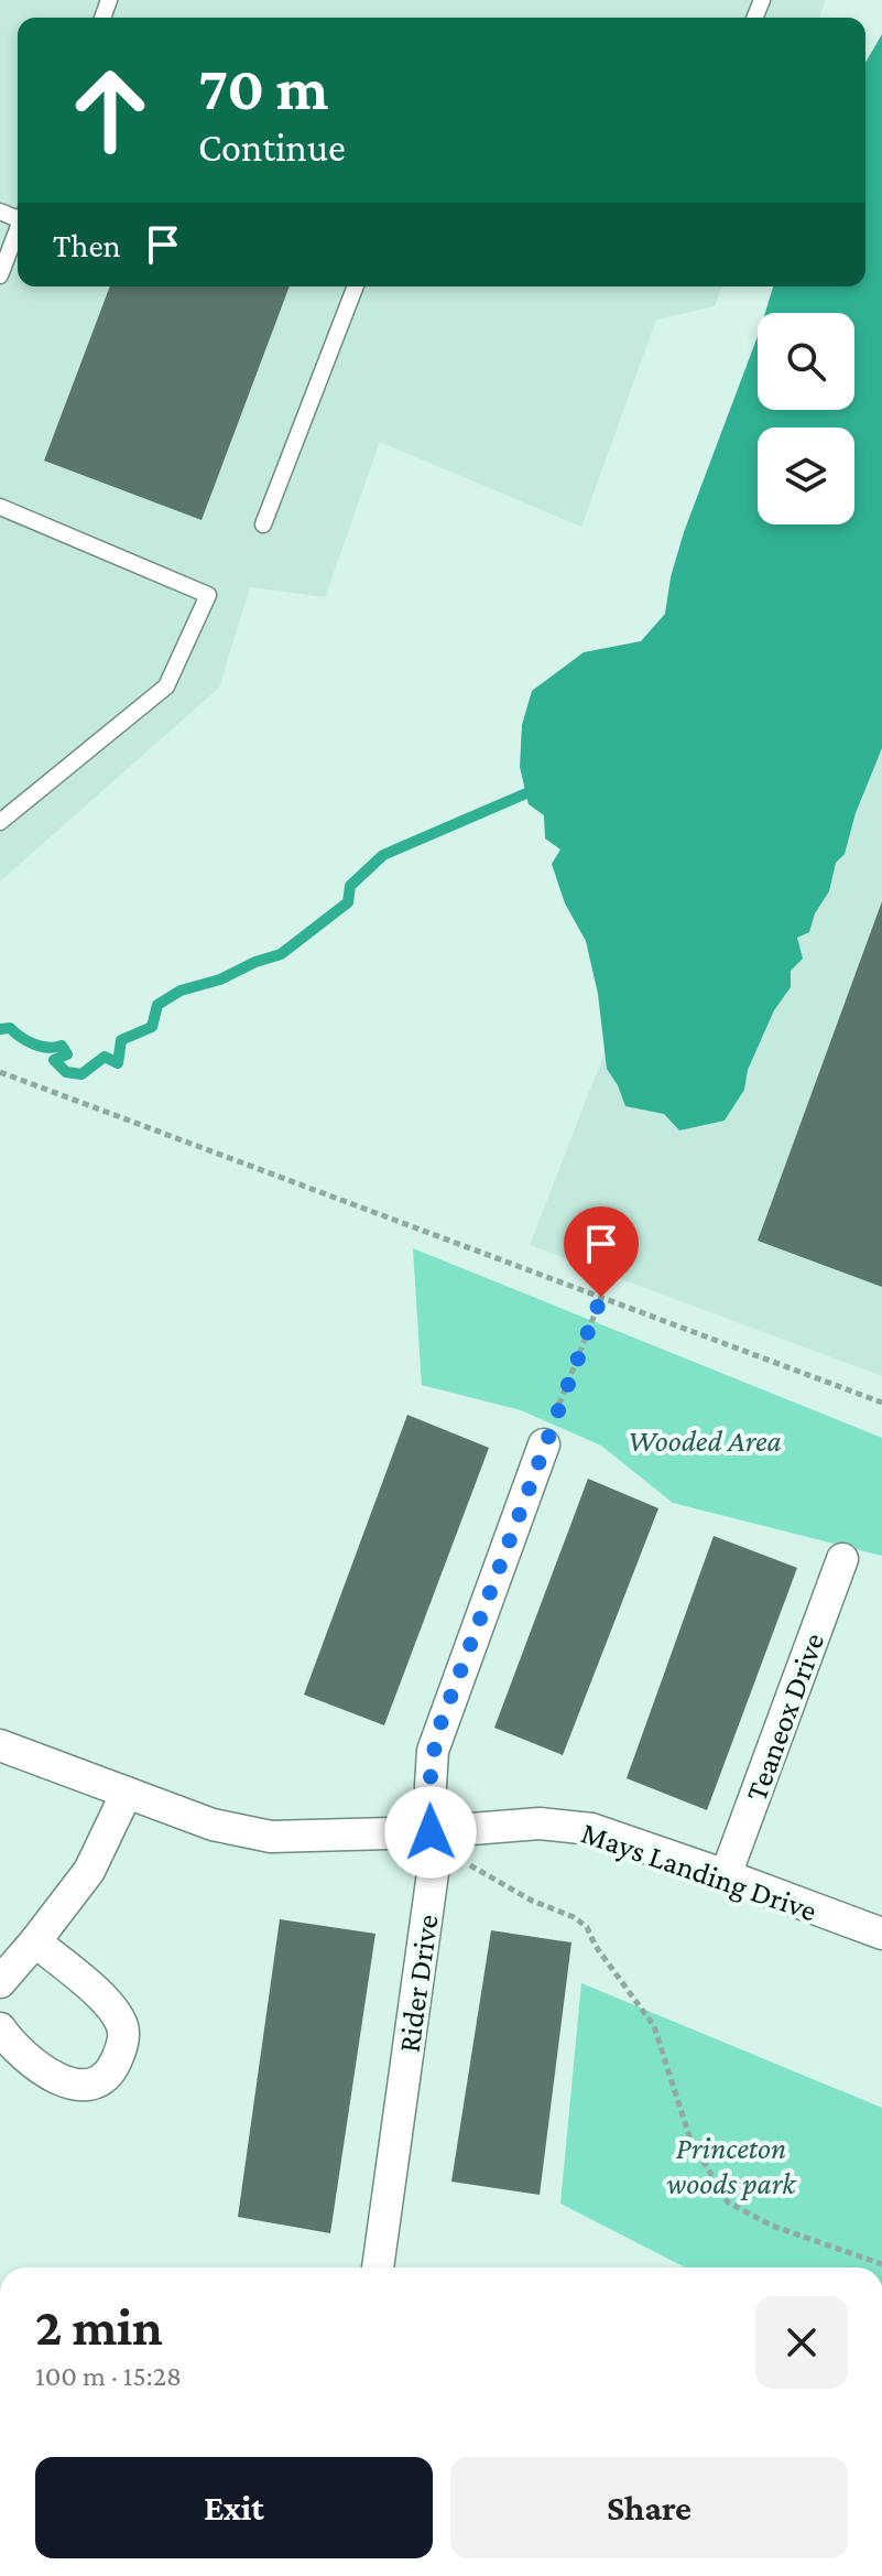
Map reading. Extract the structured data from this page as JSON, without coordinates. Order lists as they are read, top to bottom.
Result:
{
  "streets": {
    "street": ["Teaneox Drive", "Mays Landing Drive", "Rider Drive"]
  },
  "crossings": [
    ["Teaneox Drive", "Mays Landing Drive"],
    ["Mays Landing Drive", "Rider Drive"]
  ],
  "parks": ["Wooded Area", "Princeton woods park"],
  "page": {
    "turn": ["70 m", "Continue"],
    "then": "Then",
    "heading": ["2 min", "100 m · 15:28"],
    "buttons": ["Exit", "Share"]
  }
}
